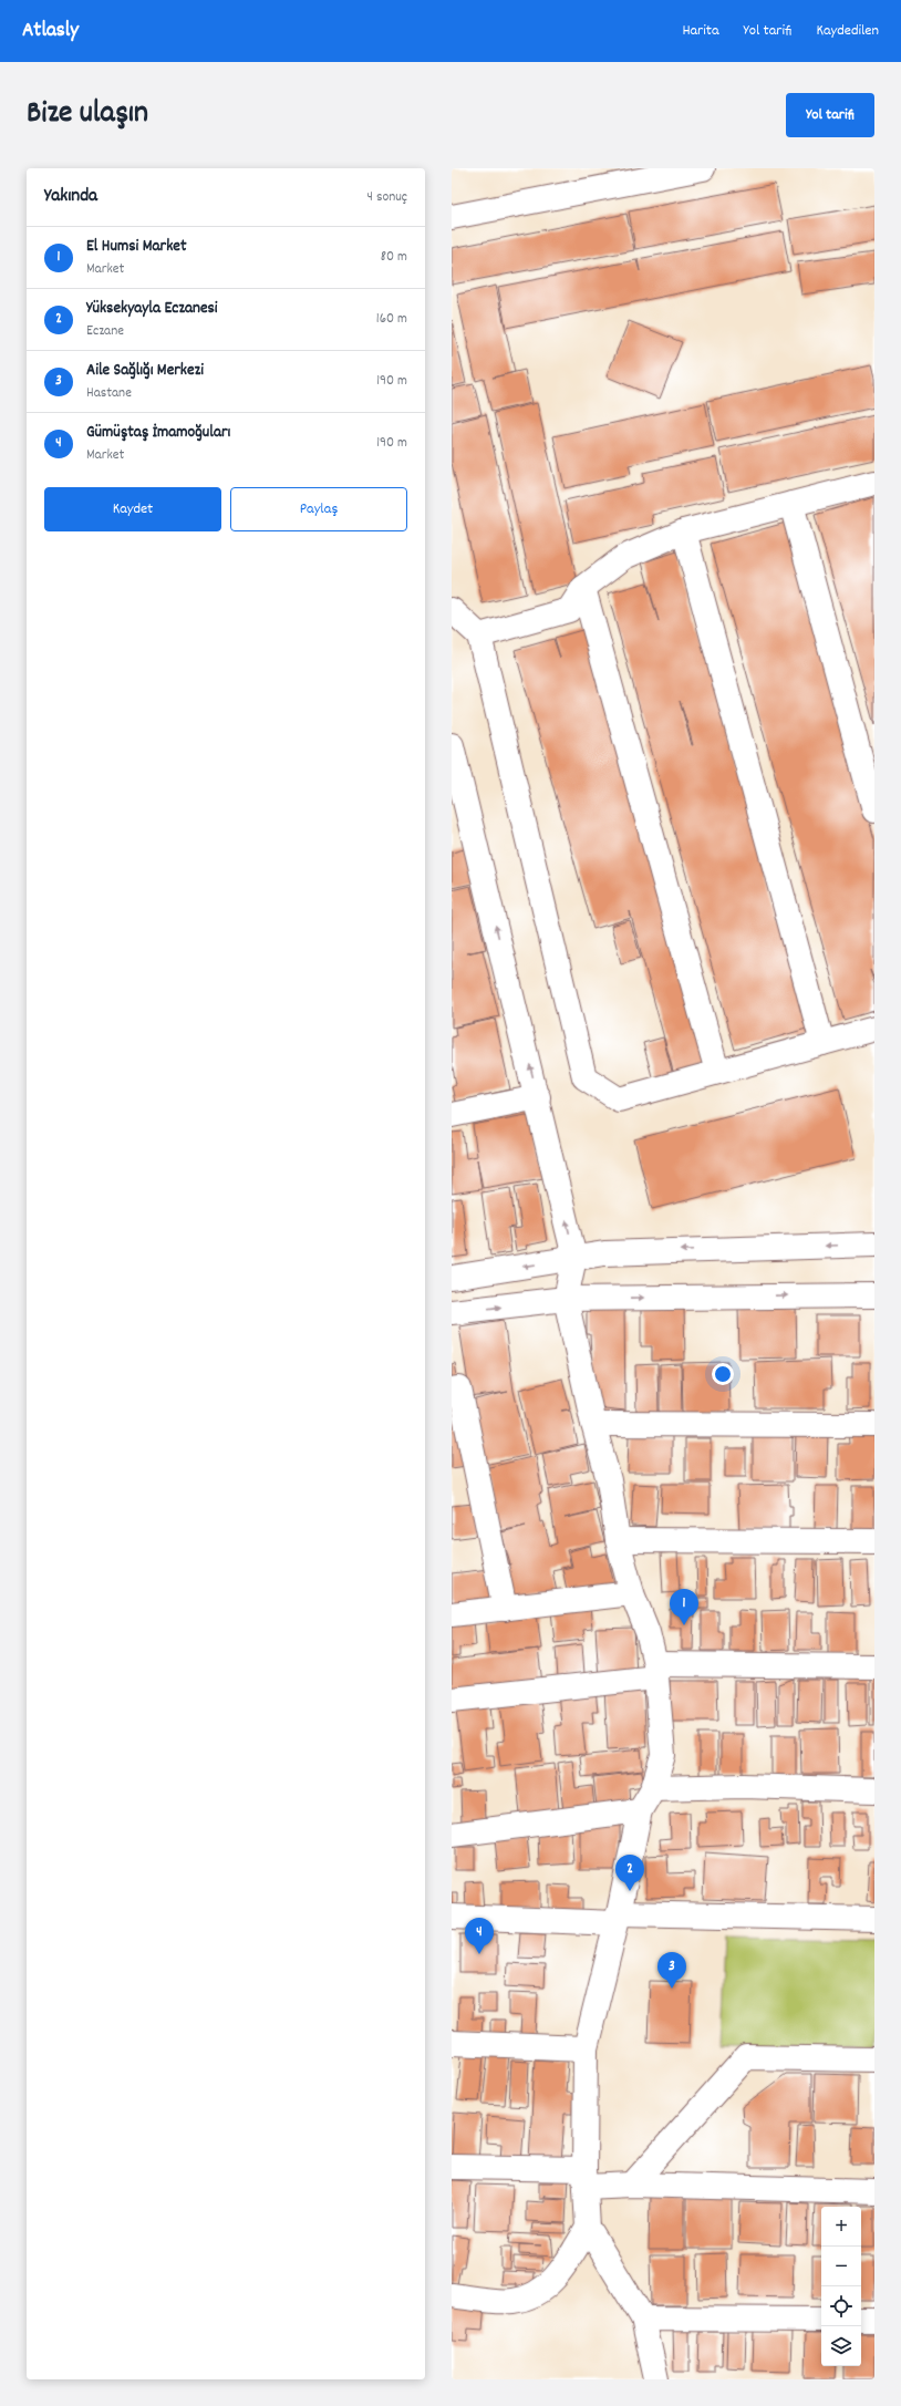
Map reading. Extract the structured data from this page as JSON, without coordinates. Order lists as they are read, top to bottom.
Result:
{
  "page": {
    "header": "Atlasly",
    "nav": ["Harita", "Yol tarifi", "Kaydedilen"],
    "title": "Bize ulaşın",
    "buttons": [
      "Yol tarifi",
      ["Kaydet", "Paylaş"]
    ],
    "heading": ["Yakında", "4 sonuç"],
    "list": [
      {
        "mark": "1",
        "name": "El Humsi Market",
        "note": "Market",
        "value": "80 m"
      },
      {
        "mark": "2",
        "name": "Yüksekyayla Eczanesi",
        "note": "Eczane",
        "value": "160 m"
      },
      {
        "mark": "3",
        "name": "Aile Sağlığı Merkezi",
        "note": "Hastane",
        "value": "190 m"
      },
      {
        "mark": "4",
        "name": "Gümüştaş İmamoğuları",
        "note": "Market",
        "value": "190 m"
      }
    ],
    "pins": [
      "1",
      "2",
      "4",
      "3"
    ],
    "map_buttons": ["+", "−"]
  }
}
